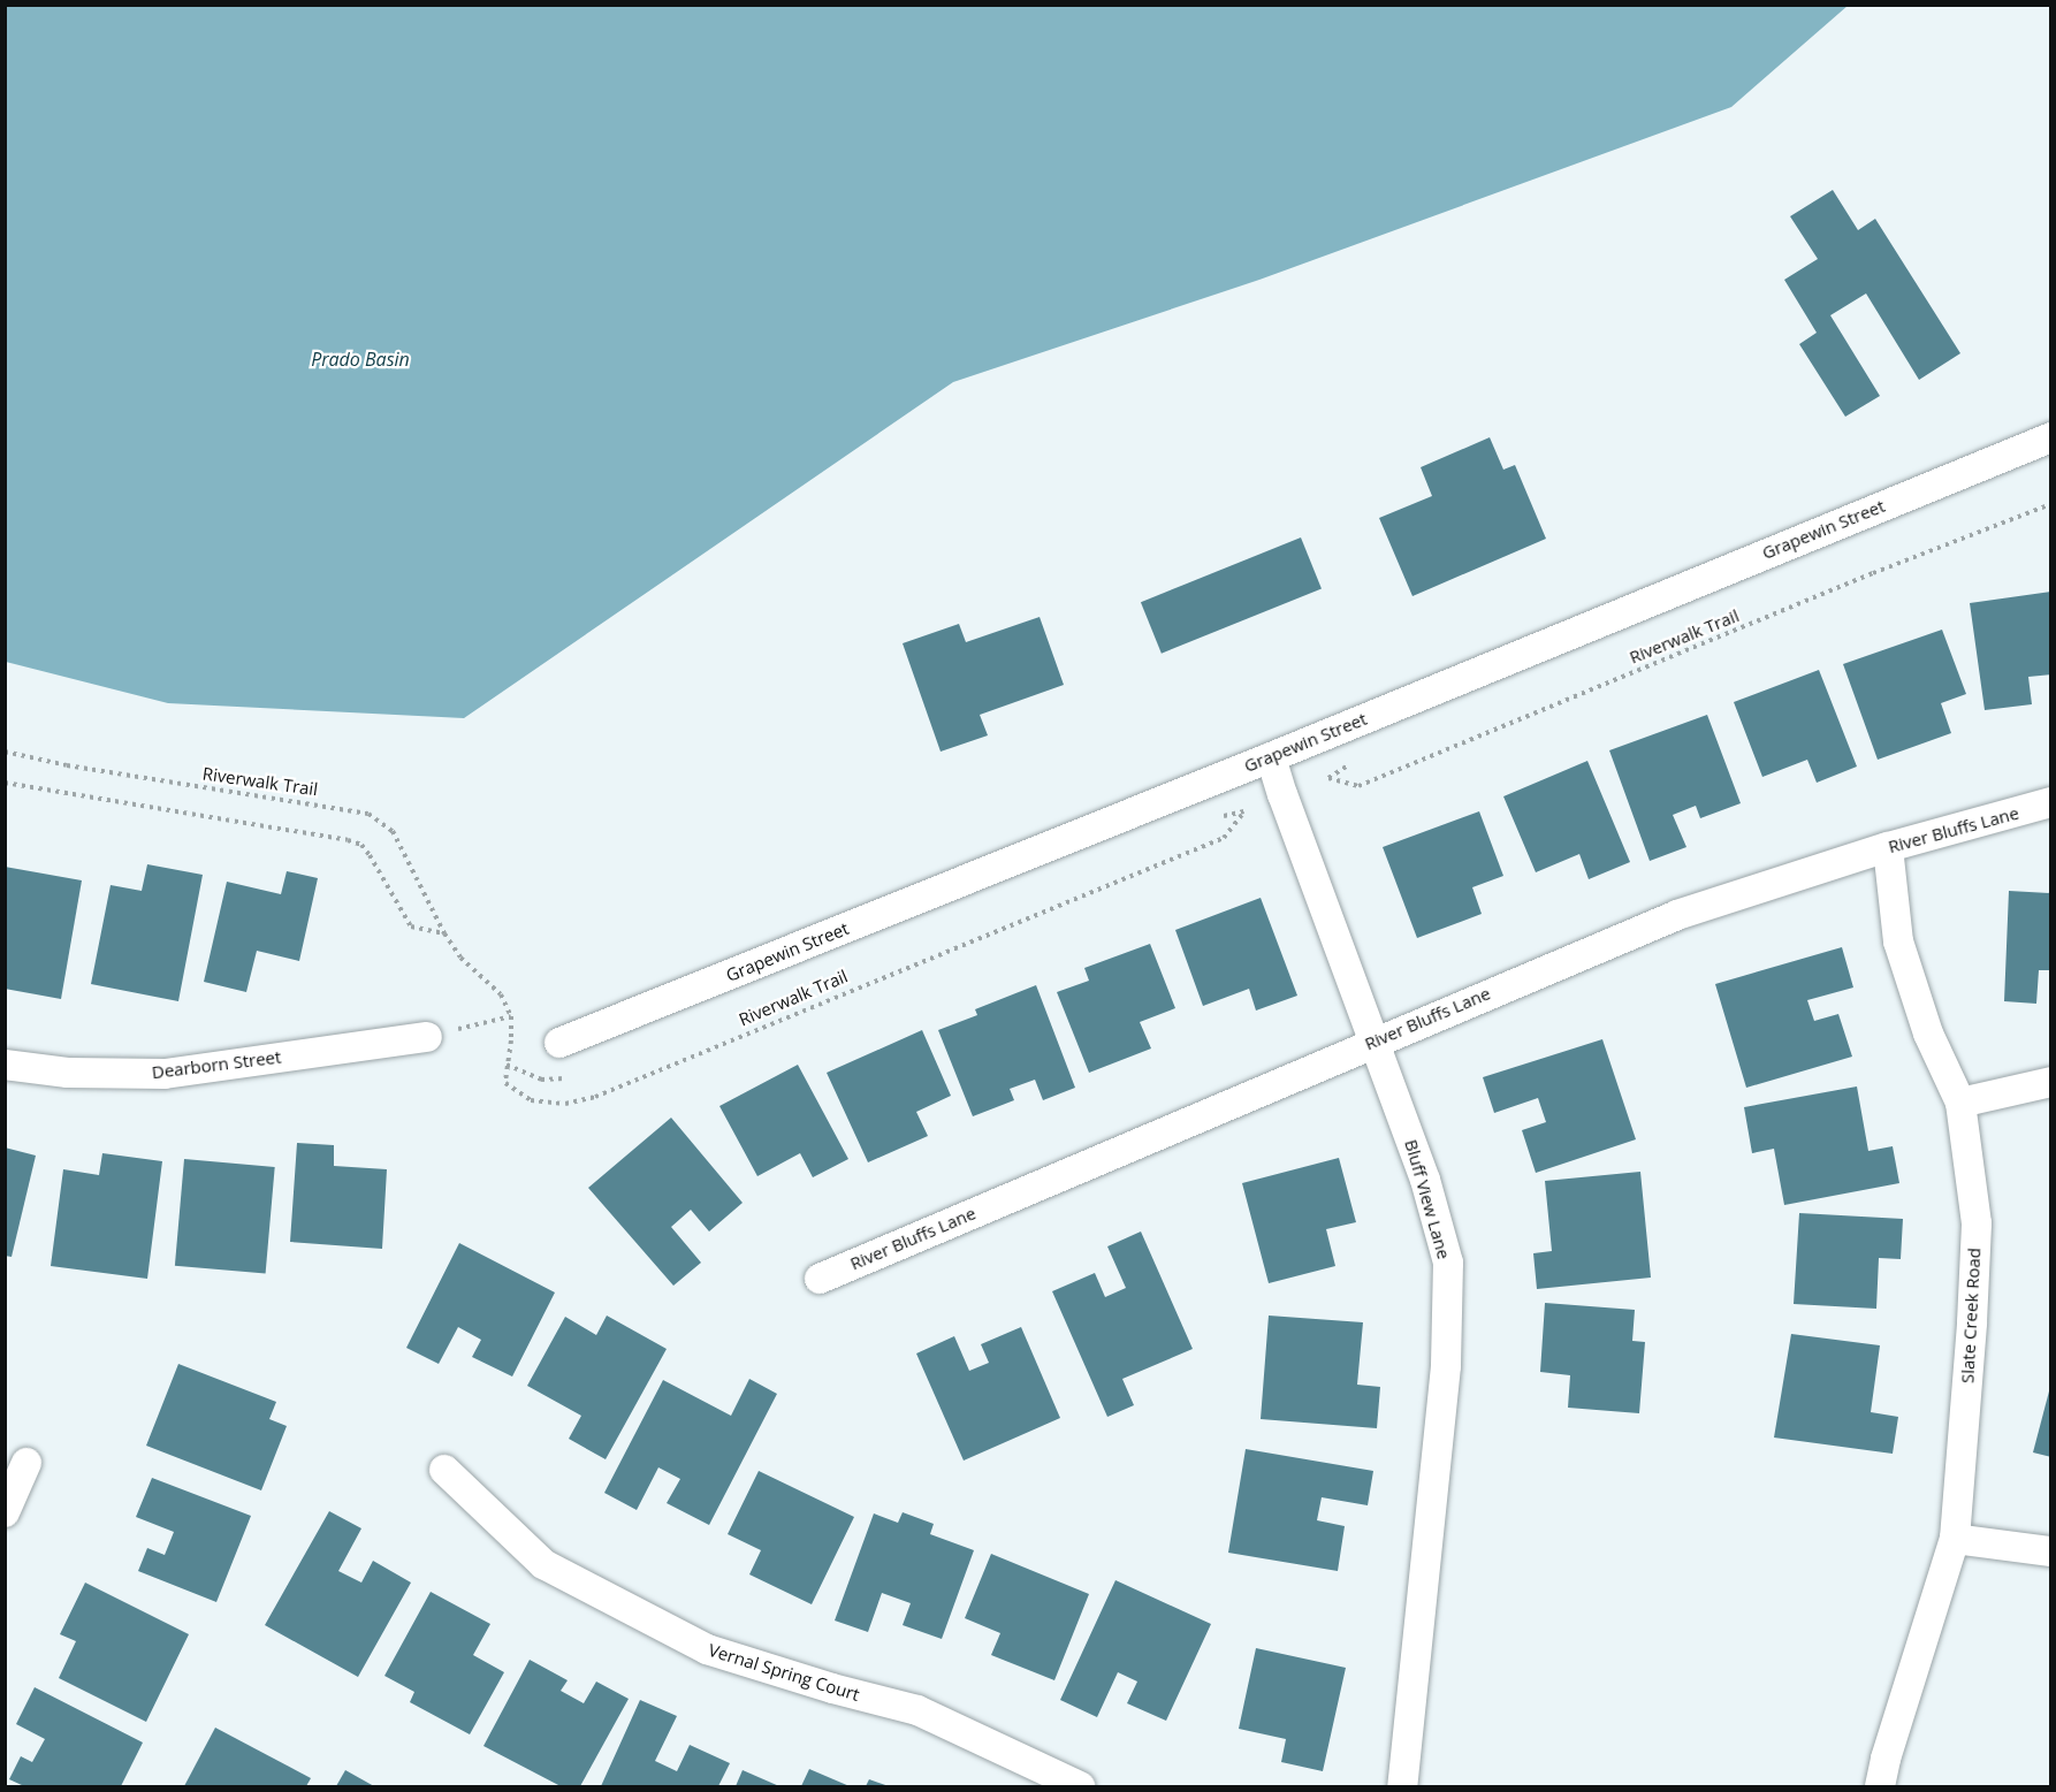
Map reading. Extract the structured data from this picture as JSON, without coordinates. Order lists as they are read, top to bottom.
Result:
{
  "streets": {
    "street": [
      "Grapewin Street",
      "River Bluffs Lane",
      "Dearborn Street",
      "Bluff View Lane",
      "Slate Creek Road",
      "Vernal Spring Court"
    ],
    "path": ["Riverwalk Trail"]
  },
  "crossings": [
    ["Grapewin Street", "Bluff View Lane"],
    ["River Bluffs Lane", "Bluff View Lane"],
    ["River Bluffs Lane", "Slate Creek Road"]
  ],
  "water": ["Prado Basin"]
}
